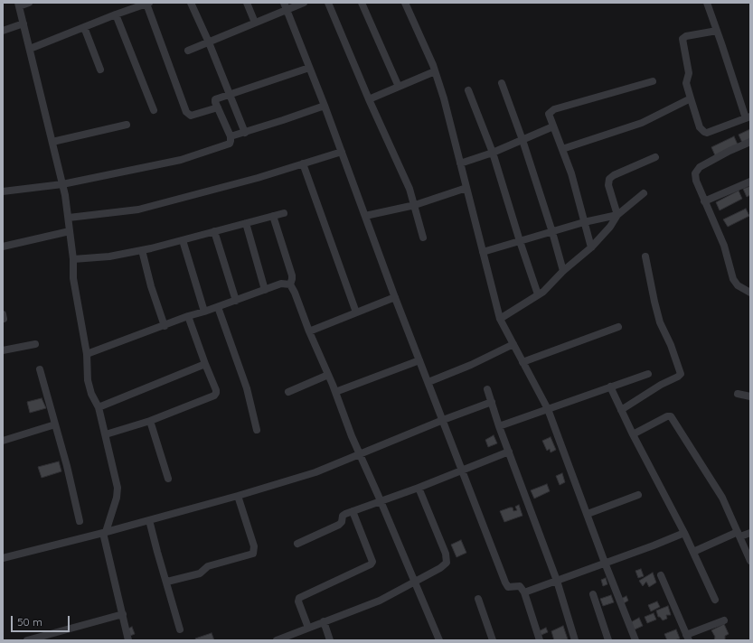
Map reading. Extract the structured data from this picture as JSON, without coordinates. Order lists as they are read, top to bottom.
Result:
{
  "scale_bar": "50 m"
}
